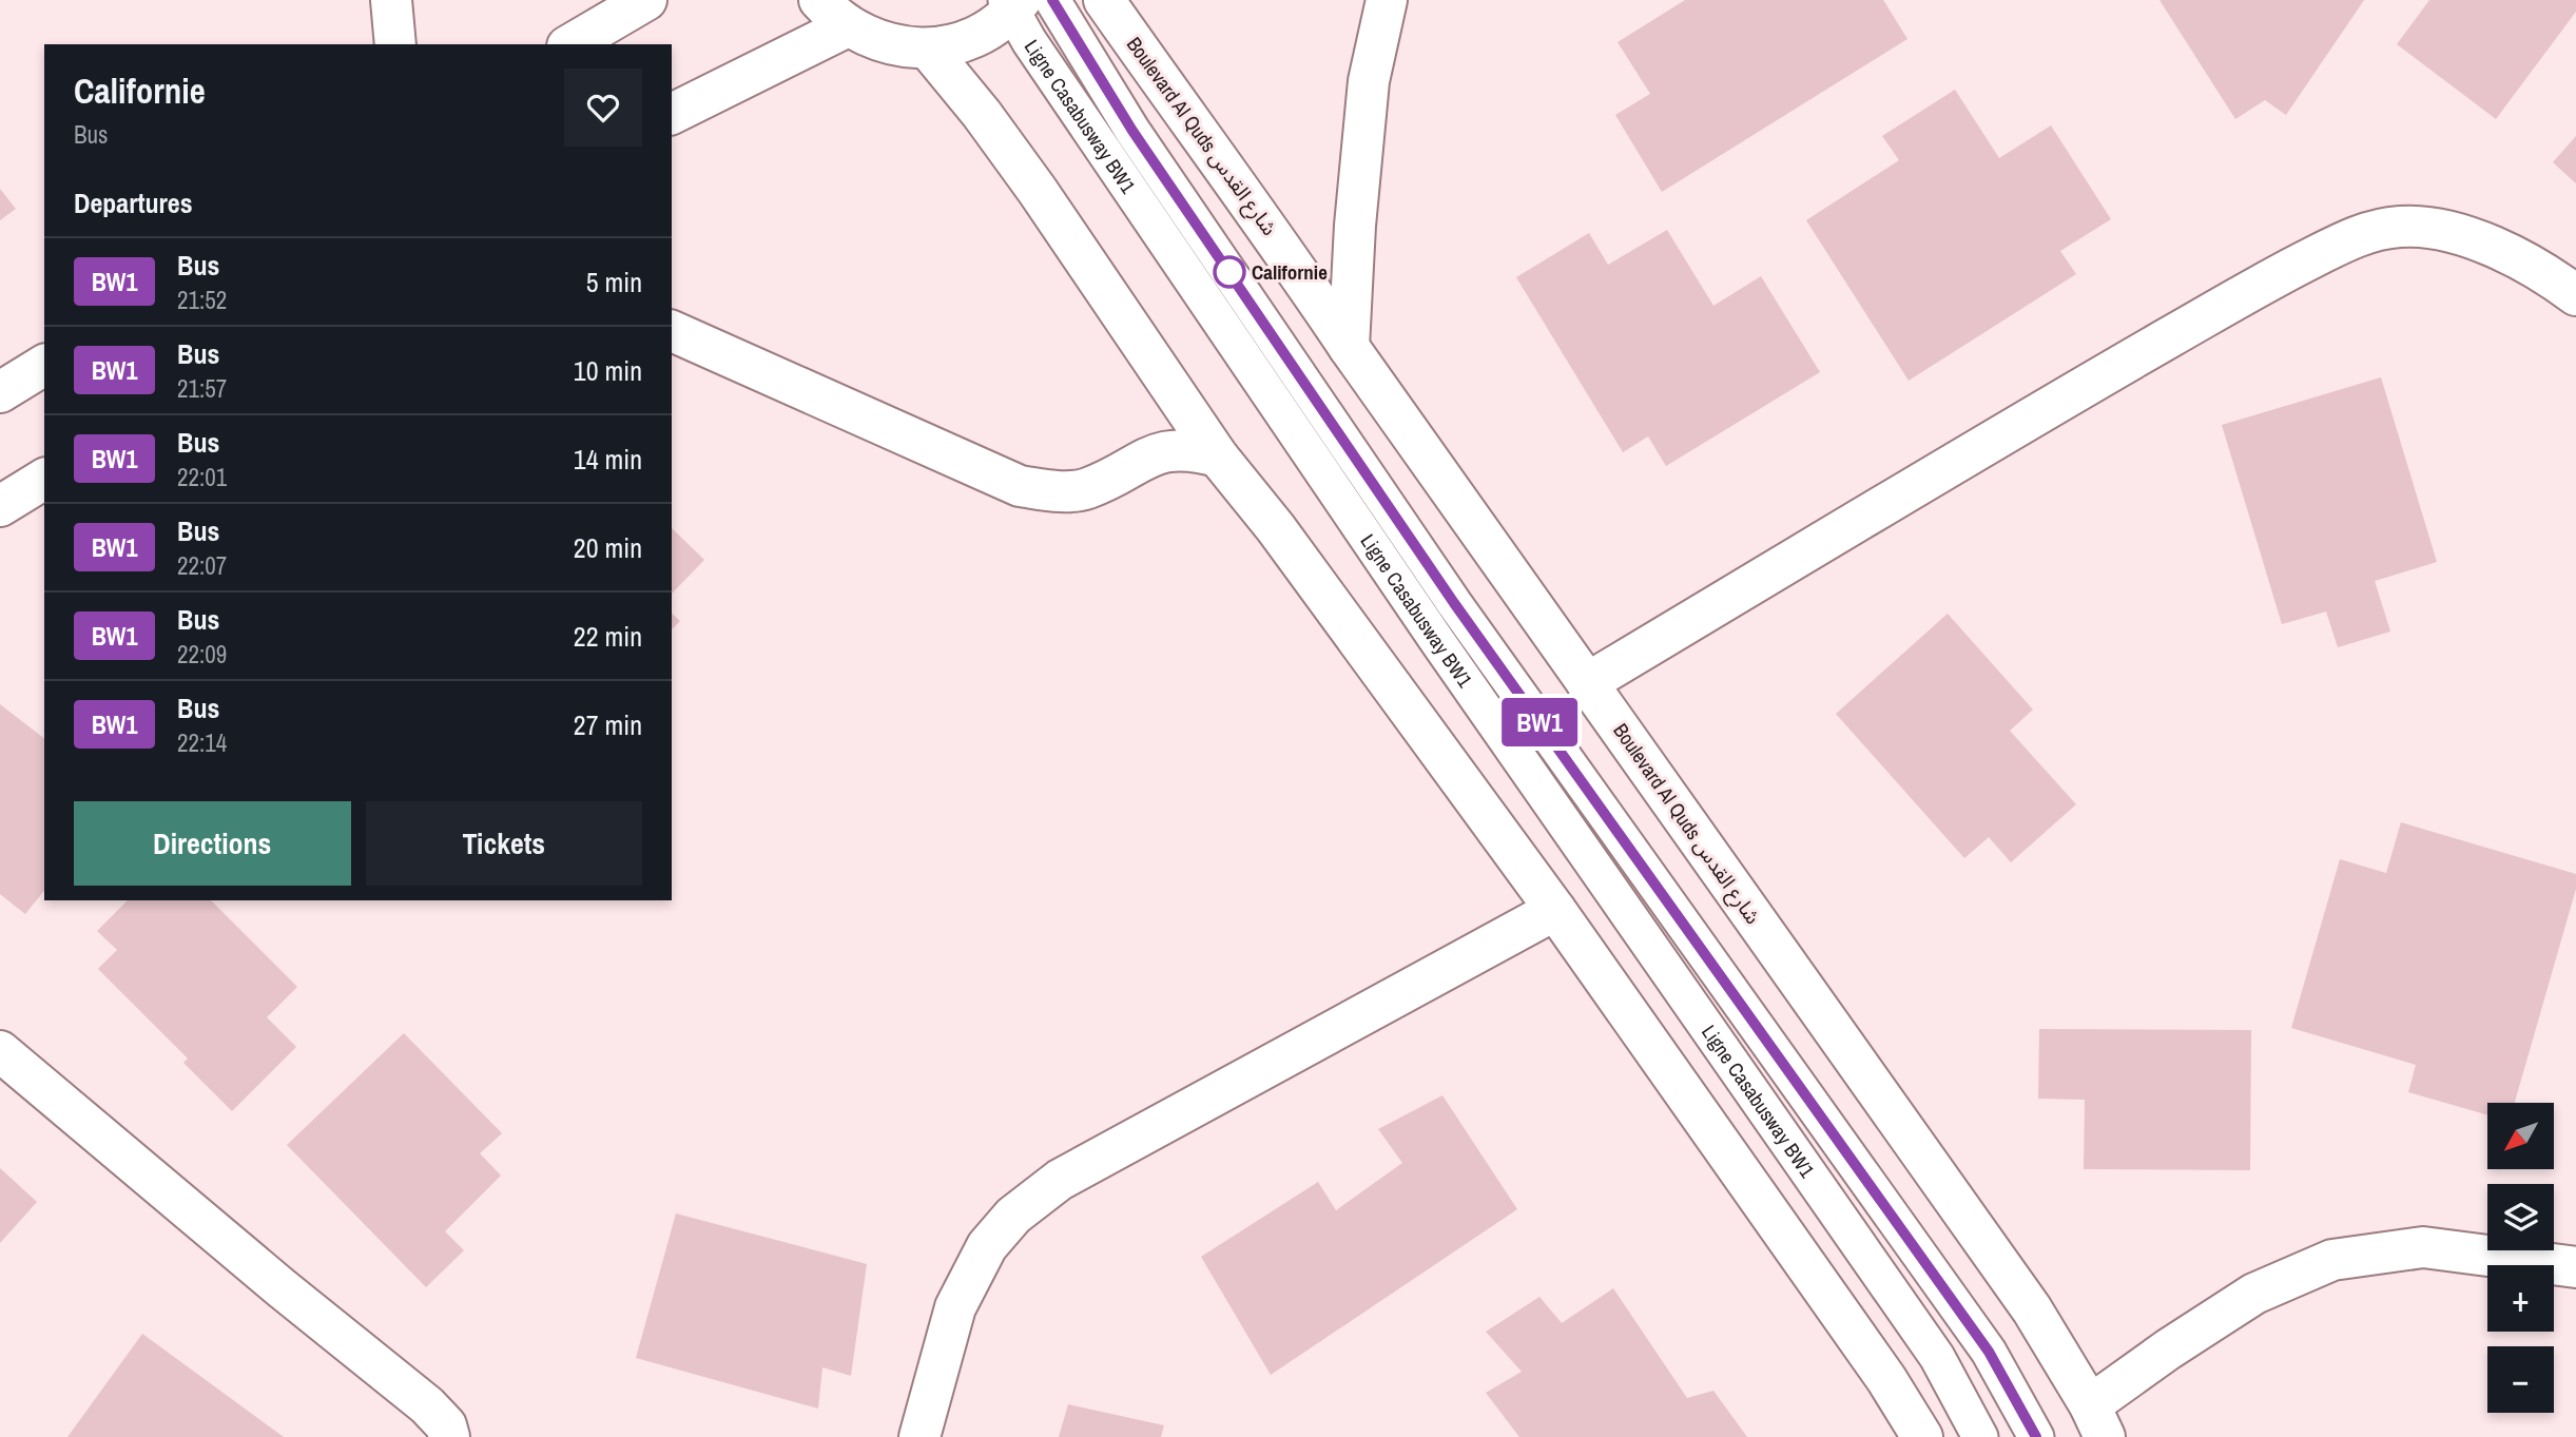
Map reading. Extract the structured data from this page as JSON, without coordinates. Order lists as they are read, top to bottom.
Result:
{
  "streets": {
    "main road": ["Boulevard Al Quds شارع القدس"],
    "lane": ["Ligne Casabusway BW1"]
  },
  "places": ["Californie"],
  "lines": ["bus line BW1"],
  "north": "bottom left",
  "page": {
    "on_map": "BW1",
    "heading": [
      ["Californie", "Bus"],
      "Departures"
    ],
    "list": [
      {
        "mark": "BW1",
        "name": "Bus",
        "note": "21:52",
        "value": "5 min"
      },
      {
        "mark": "BW1",
        "name": "Bus",
        "note": "21:57",
        "value": "10 min"
      },
      {
        "mark": "BW1",
        "name": "Bus",
        "note": "22:01",
        "value": "14 min"
      },
      {
        "mark": "BW1",
        "name": "Bus",
        "note": "22:07",
        "value": "20 min"
      },
      {
        "mark": "BW1",
        "name": "Bus",
        "note": "22:09",
        "value": "22 min"
      },
      {
        "mark": "BW1",
        "name": "Bus",
        "note": "22:14",
        "value": "27 min"
      }
    ],
    "buttons": ["Directions", "Tickets"],
    "map_buttons": ["+", "−"]
  }
}
